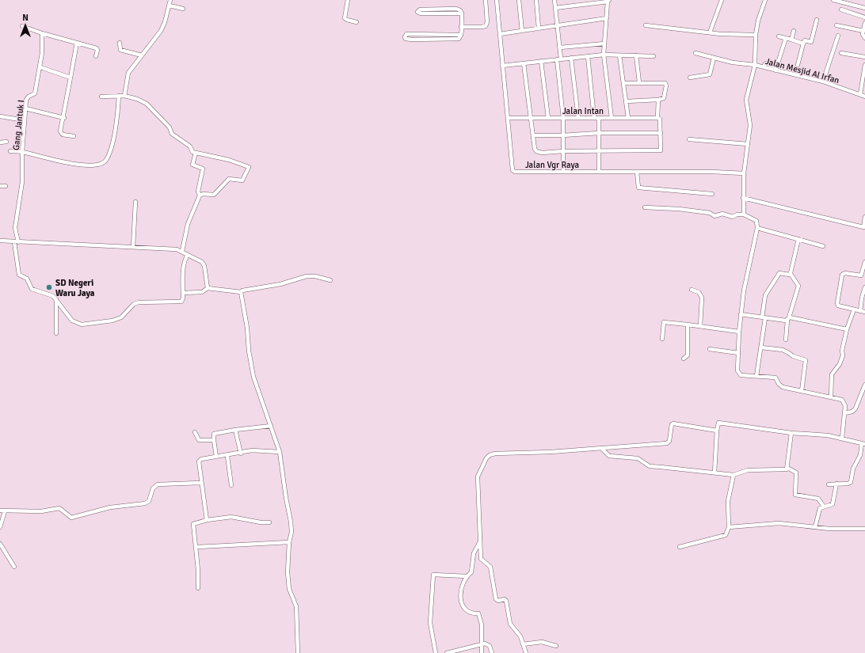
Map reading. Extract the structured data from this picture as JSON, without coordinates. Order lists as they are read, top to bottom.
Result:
{
  "streets": {
    "street": [
      "Jalan Mesjid Al Irfan",
      "Jalan Intan",
      "Gang Jantuk I",
      "Jalan Vgr Raya"
    ]
  },
  "crossings": [
    ["Jalan Intan", "Jalan Vgr Raya"]
  ],
  "places": ["SD Negeri Waru Jaya"],
  "north": "top"
}
